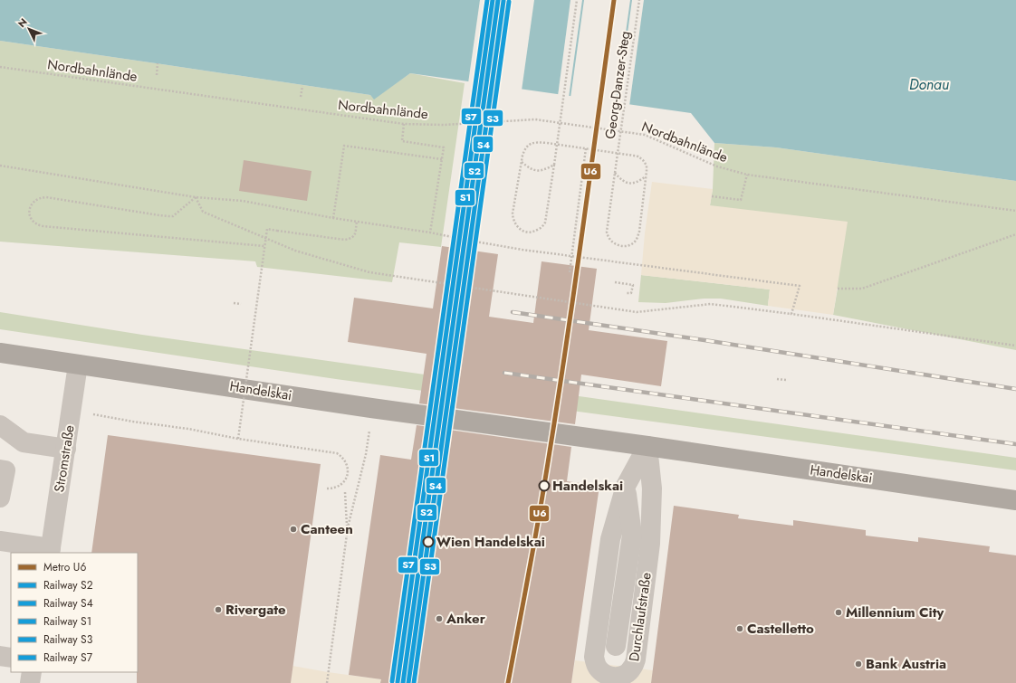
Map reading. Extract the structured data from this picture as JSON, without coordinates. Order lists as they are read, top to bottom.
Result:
{
  "streets": {
    "main road": ["Handelskai"],
    "street": ["Stromstraße", "Durchlaufstraße"],
    "path": ["Nordbahnlände", "Georg-Danzer-Steg"]
  },
  "crossings": [
    ["Handelskai", "Stromstraße"],
    ["Handelskai", "Durchlaufstraße"]
  ],
  "water": ["Donau"],
  "places": [
    "Handelskai",
    "Canteen",
    "Wien Handelskai",
    "Rivergate",
    "Millennium City",
    "Anker",
    "Castelletto",
    "Bank Austria"
  ],
  "lines": [
    "metro line U6",
    "rail line S2",
    "rail line S1",
    "rail line S7",
    "rail line S4",
    "rail line S3"
  ],
  "legend": [
    "Metro U6",
    "Railway S2",
    "Railway S4",
    "Railway S1",
    "Railway S3",
    "Railway S7"
  ],
  "north": "top left"
}
